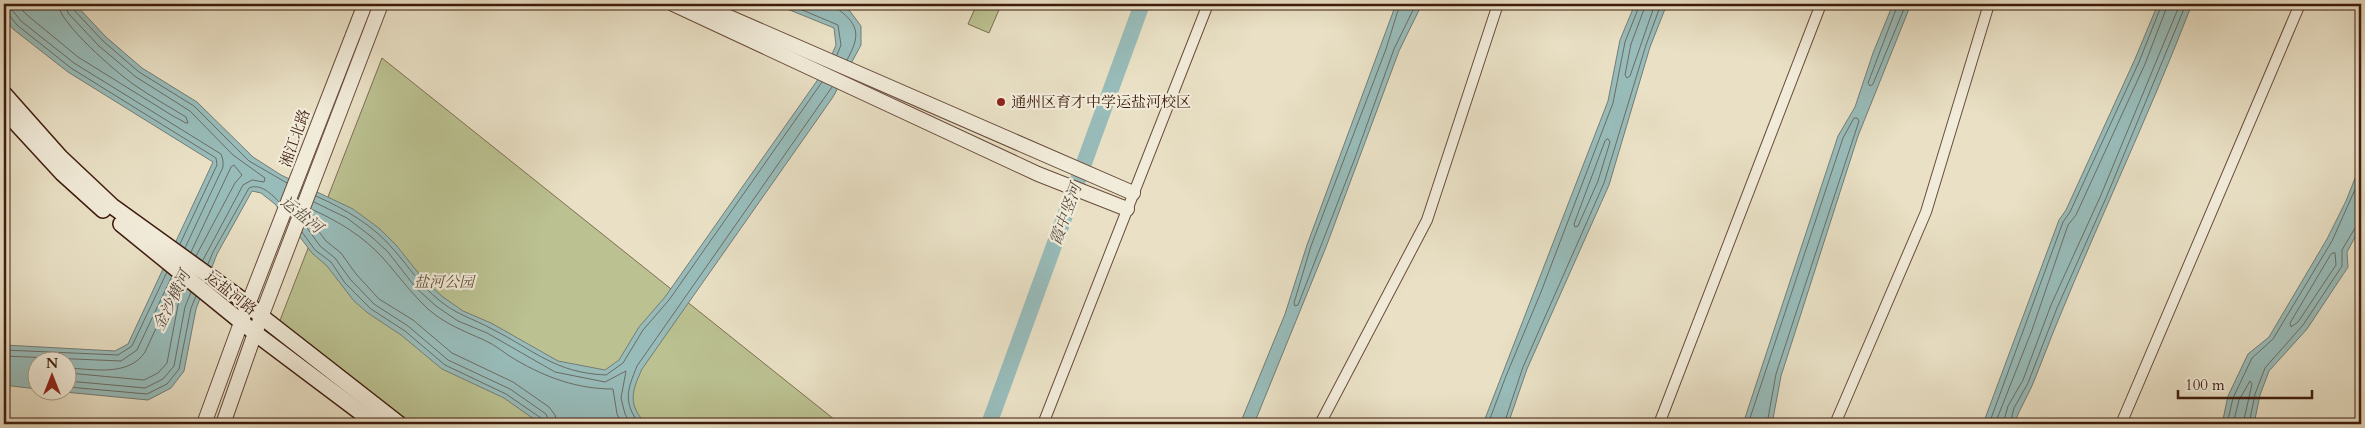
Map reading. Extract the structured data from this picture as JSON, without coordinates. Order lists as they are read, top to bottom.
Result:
{
  "streets": {
    "main road": ["运盐河路"],
    "street": ["湘江北路"]
  },
  "crossings": [
    ["湘江北路", "运盐河路"]
  ],
  "water": ["运盐河", "霞中竖河", "金沙横河"],
  "parks": ["盐河公园"],
  "places": ["通州区育才中学运盐河校区"],
  "scale_bar": "100 m",
  "north": "top"
}
